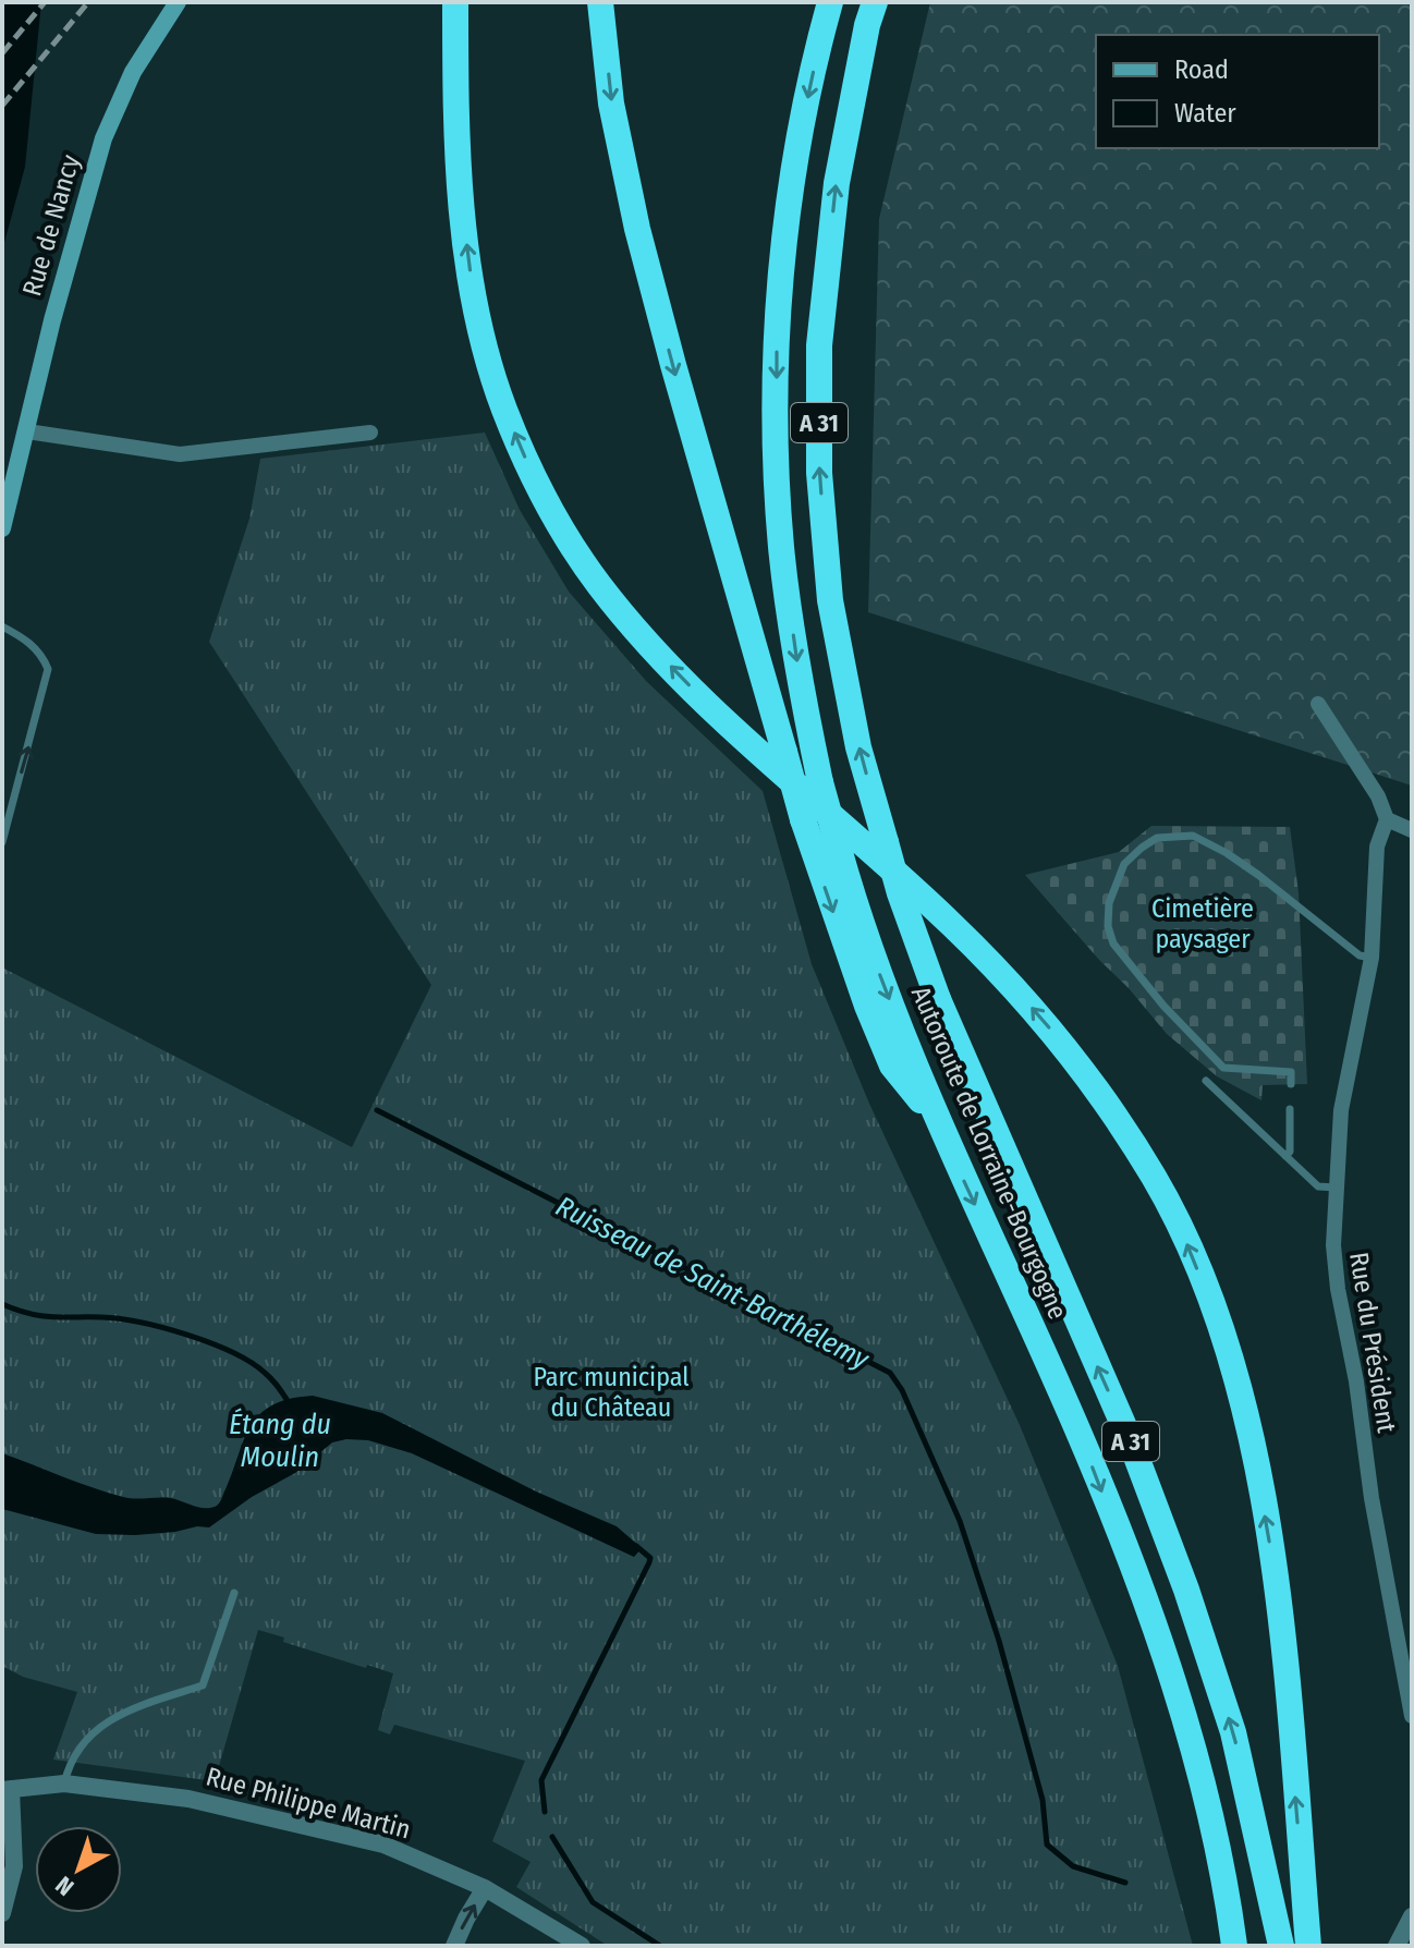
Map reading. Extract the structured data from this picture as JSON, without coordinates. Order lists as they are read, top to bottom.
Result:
{
  "streets": {
    "highway": ["A 31", "Autoroute de Lorraine-Bourgogne"],
    "main road": ["Rue de Nancy"],
    "street": ["Rue du Président", "Rue Philippe Martin"]
  },
  "water": ["Ruisseau de Saint-Barthélemy", "Étang du Moulin"],
  "parks": ["Cimetière paysager", "Parc municipal du Château"],
  "legend": ["Road", "Water"],
  "north": "bottom left"
}
